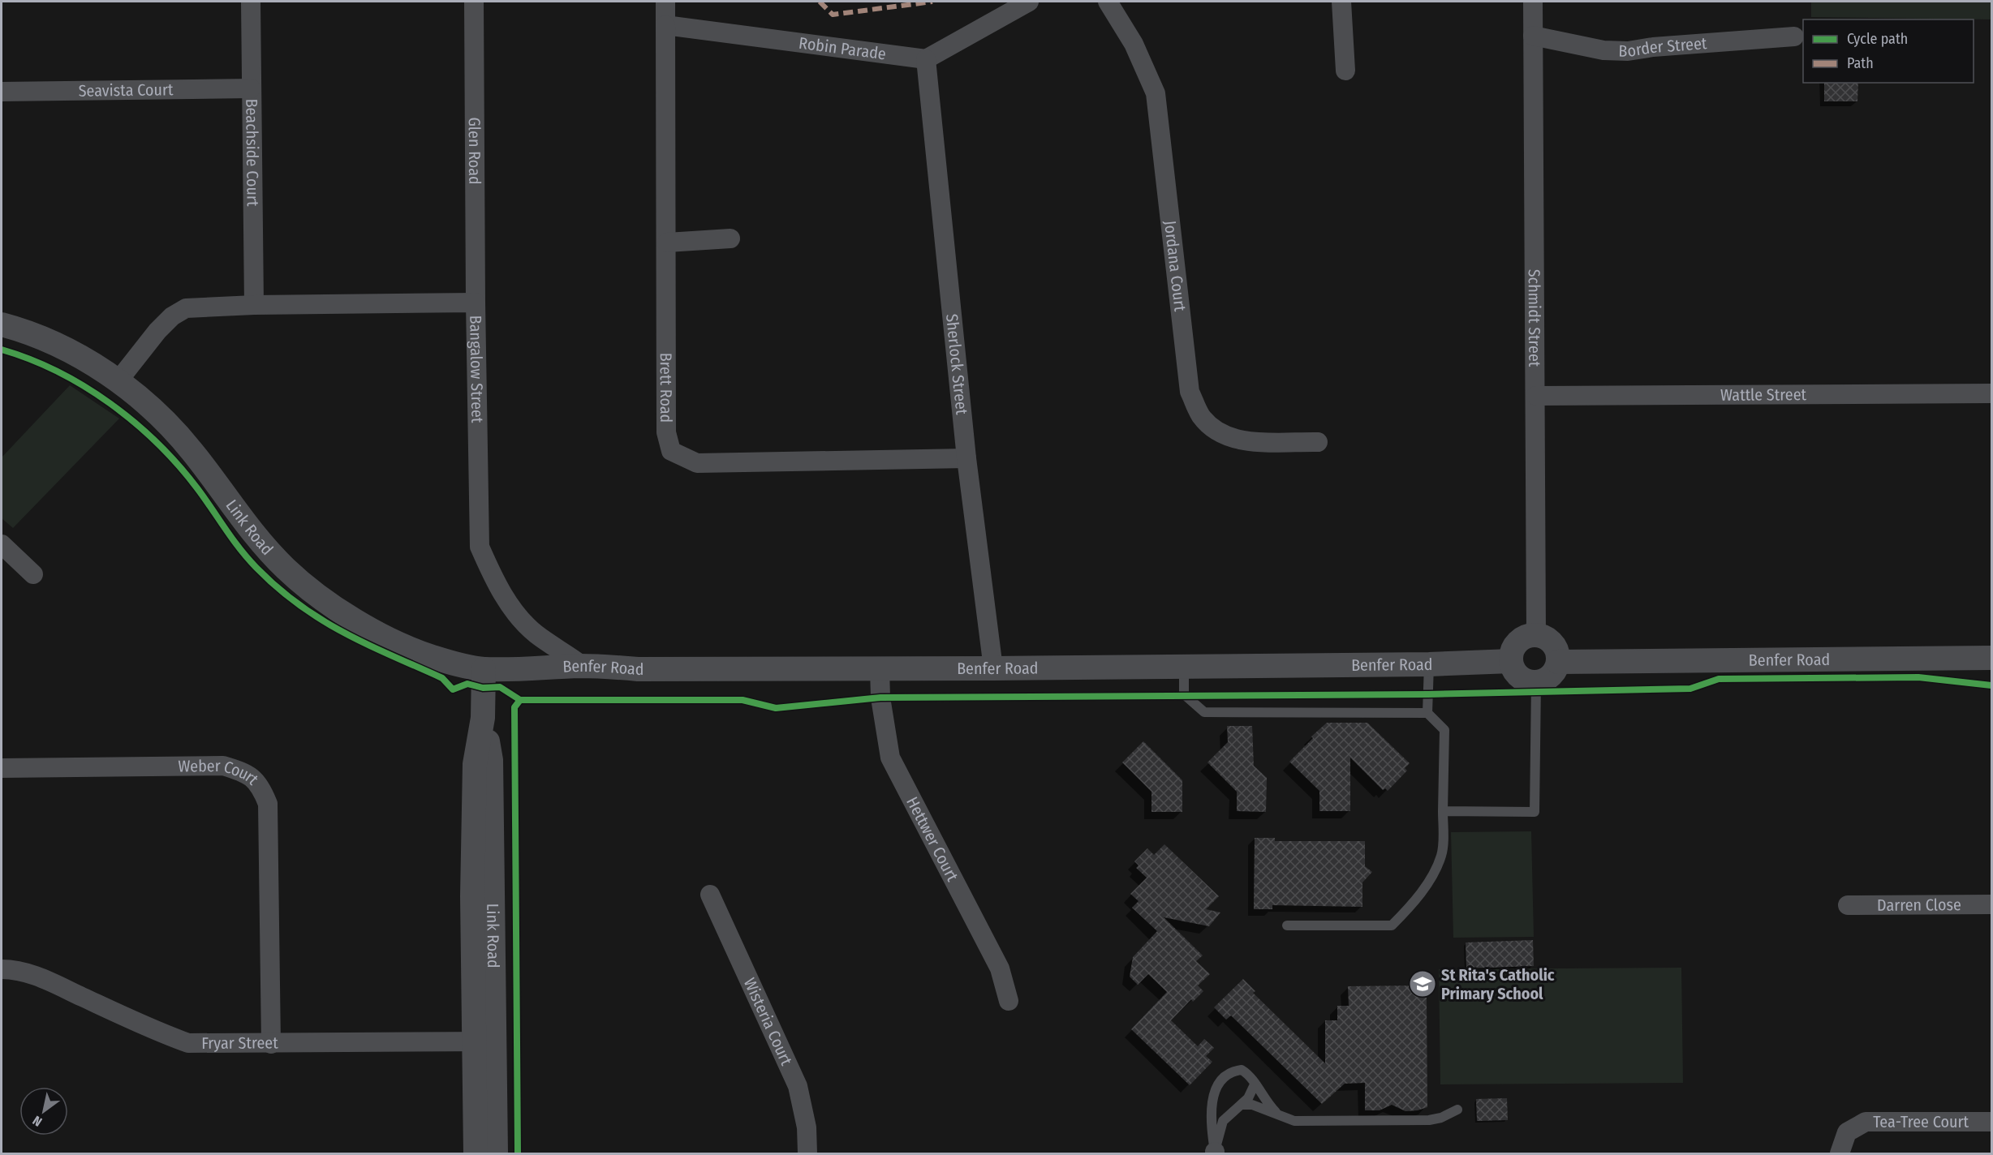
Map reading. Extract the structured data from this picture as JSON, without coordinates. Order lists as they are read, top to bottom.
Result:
{
  "streets": {
    "street": [
      "Border Street",
      "Robin Parade",
      "Seavista Court",
      "Glen Road",
      "Beachside Court",
      "Jordana Court",
      "Schmidt Street",
      "Sherlock Street",
      "Bangalow Street",
      "Brett Road",
      "Wattle Street",
      "Link Road",
      "Benfer Road",
      "Weber Court",
      "Hettwer Court",
      "Darren Close",
      "Wisteria Court",
      "Fryar Street",
      "Tea-Tree Court"
    ]
  },
  "crossings": [
    ["Border Street", "Schmidt Street"],
    ["Robin Parade", "Sherlock Street"],
    ["Robin Parade", "Brett Road"],
    ["Seavista Court", "Beachside Court"],
    ["Glen Road", "Bangalow Street"],
    ["Beachside Court", "Bangalow Street"],
    ["Schmidt Street", "Wattle Street"],
    ["Schmidt Street", "Benfer Road"],
    ["Sherlock Street", "Brett Road"],
    ["Sherlock Street", "Benfer Road"],
    ["Bangalow Street", "Link Road"],
    ["Bangalow Street", "Benfer Road"],
    ["Link Road", "Benfer Road"],
    ["Link Road", "Fryar Street"],
    ["Benfer Road", "Hettwer Court"],
    ["Weber Court", "Fryar Street"]
  ],
  "places": {
    "school or university": ["St Rita's Catholic Primary School"]
  },
  "legend": ["Cycle path", "Path"],
  "north": "bottom left"
}
